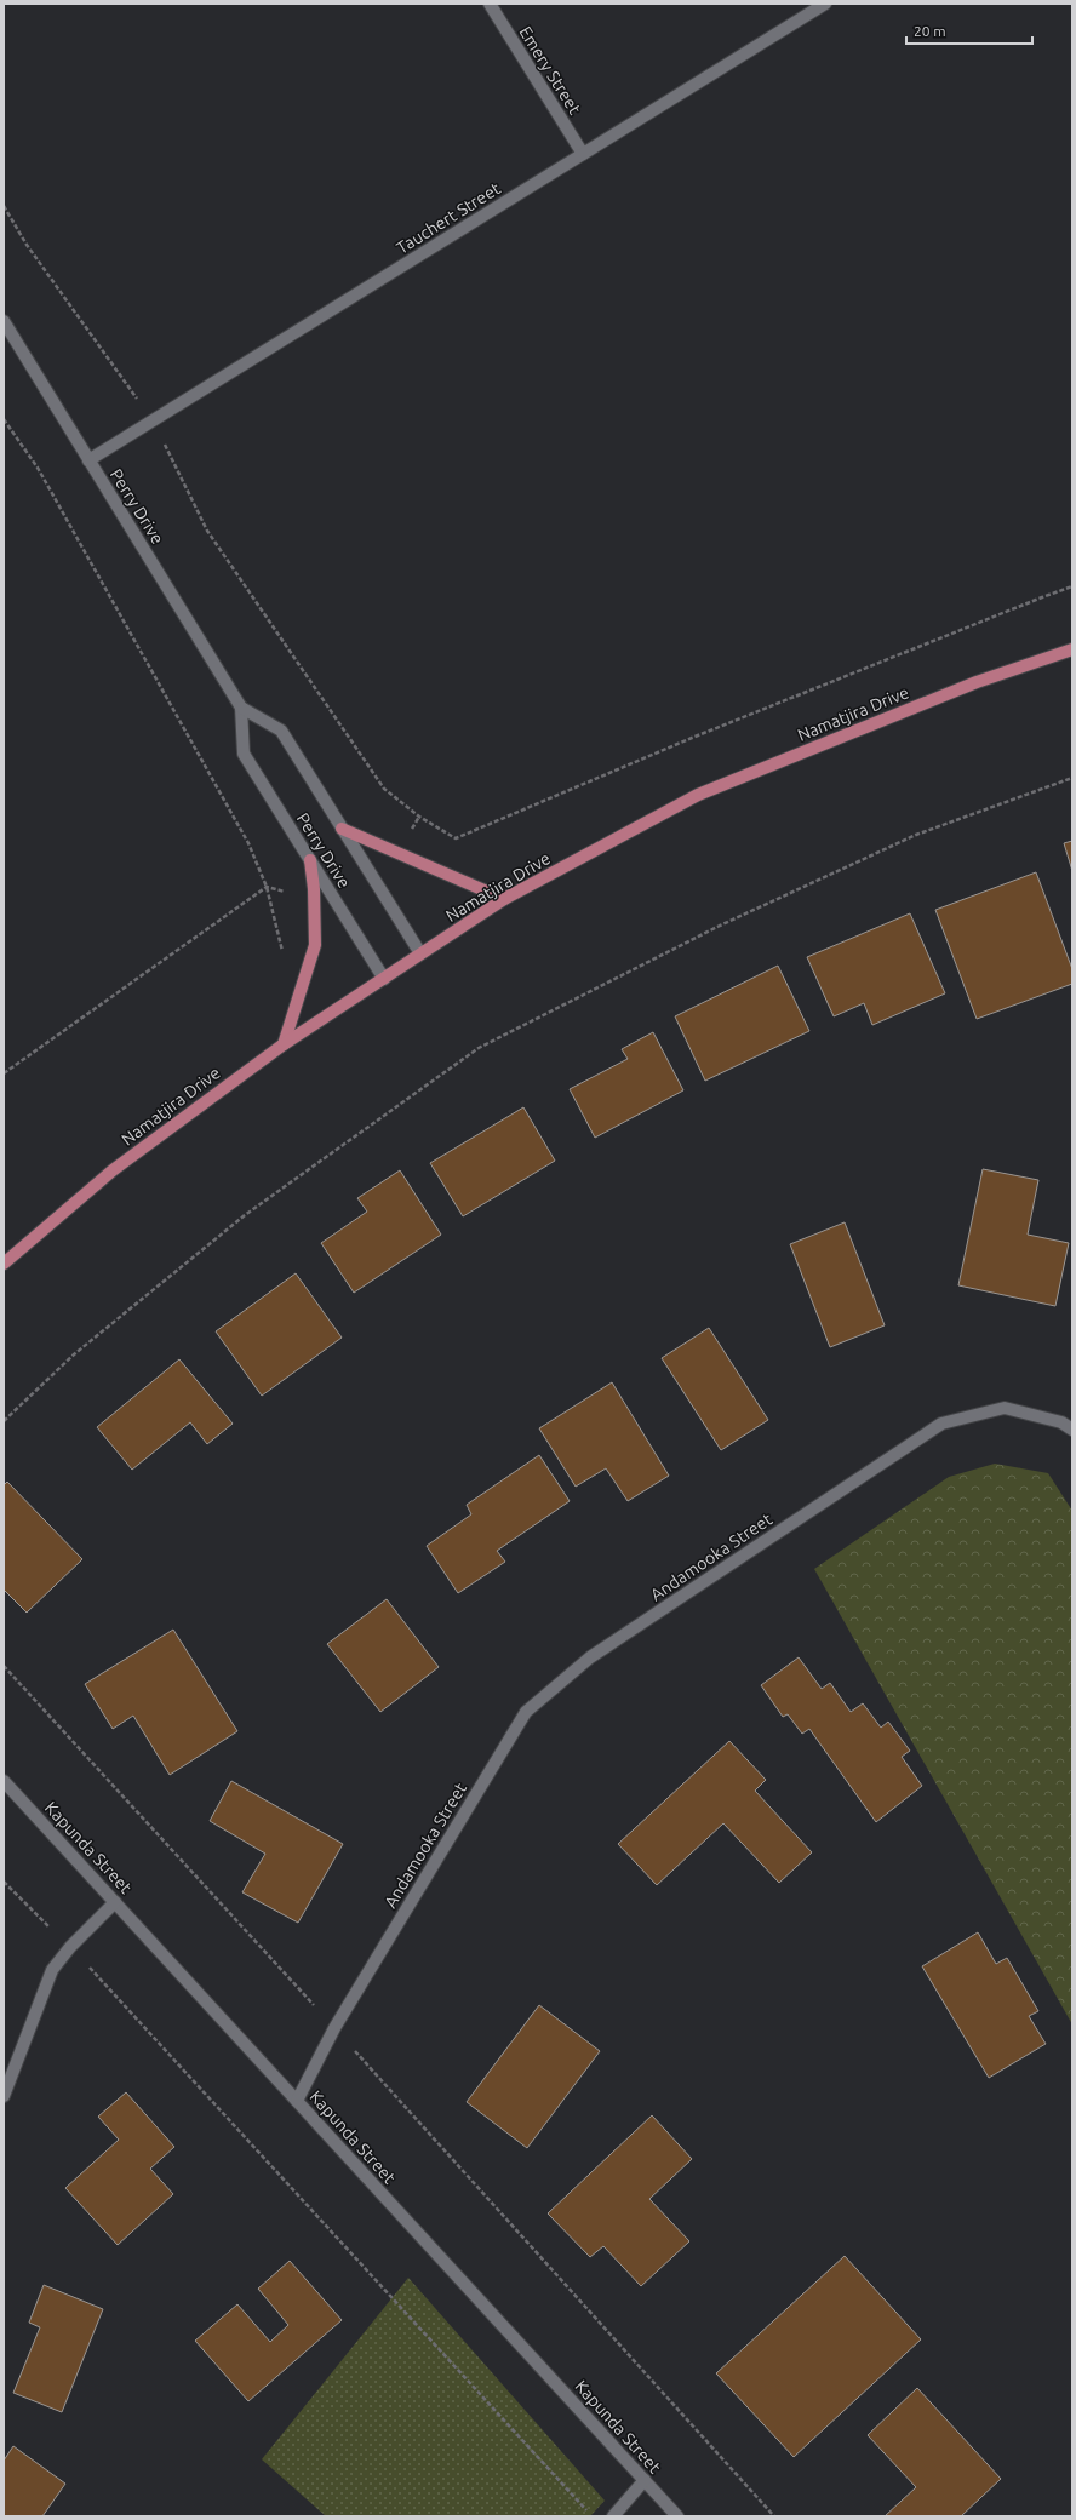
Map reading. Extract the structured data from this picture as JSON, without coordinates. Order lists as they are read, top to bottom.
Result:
{
  "streets": {
    "main road": ["Namatjira Drive"],
    "street": [
      "Emery Street",
      "Tauchert Street",
      "Perry Drive",
      "Andamooka Street",
      "Kapunda Street"
    ]
  },
  "crossings": [
    ["Emery Street", "Tauchert Street"],
    ["Tauchert Street", "Perry Drive"],
    ["Perry Drive", "Namatjira Drive"],
    ["Andamooka Street", "Kapunda Street"]
  ],
  "scale_bar": "20 m"
}
